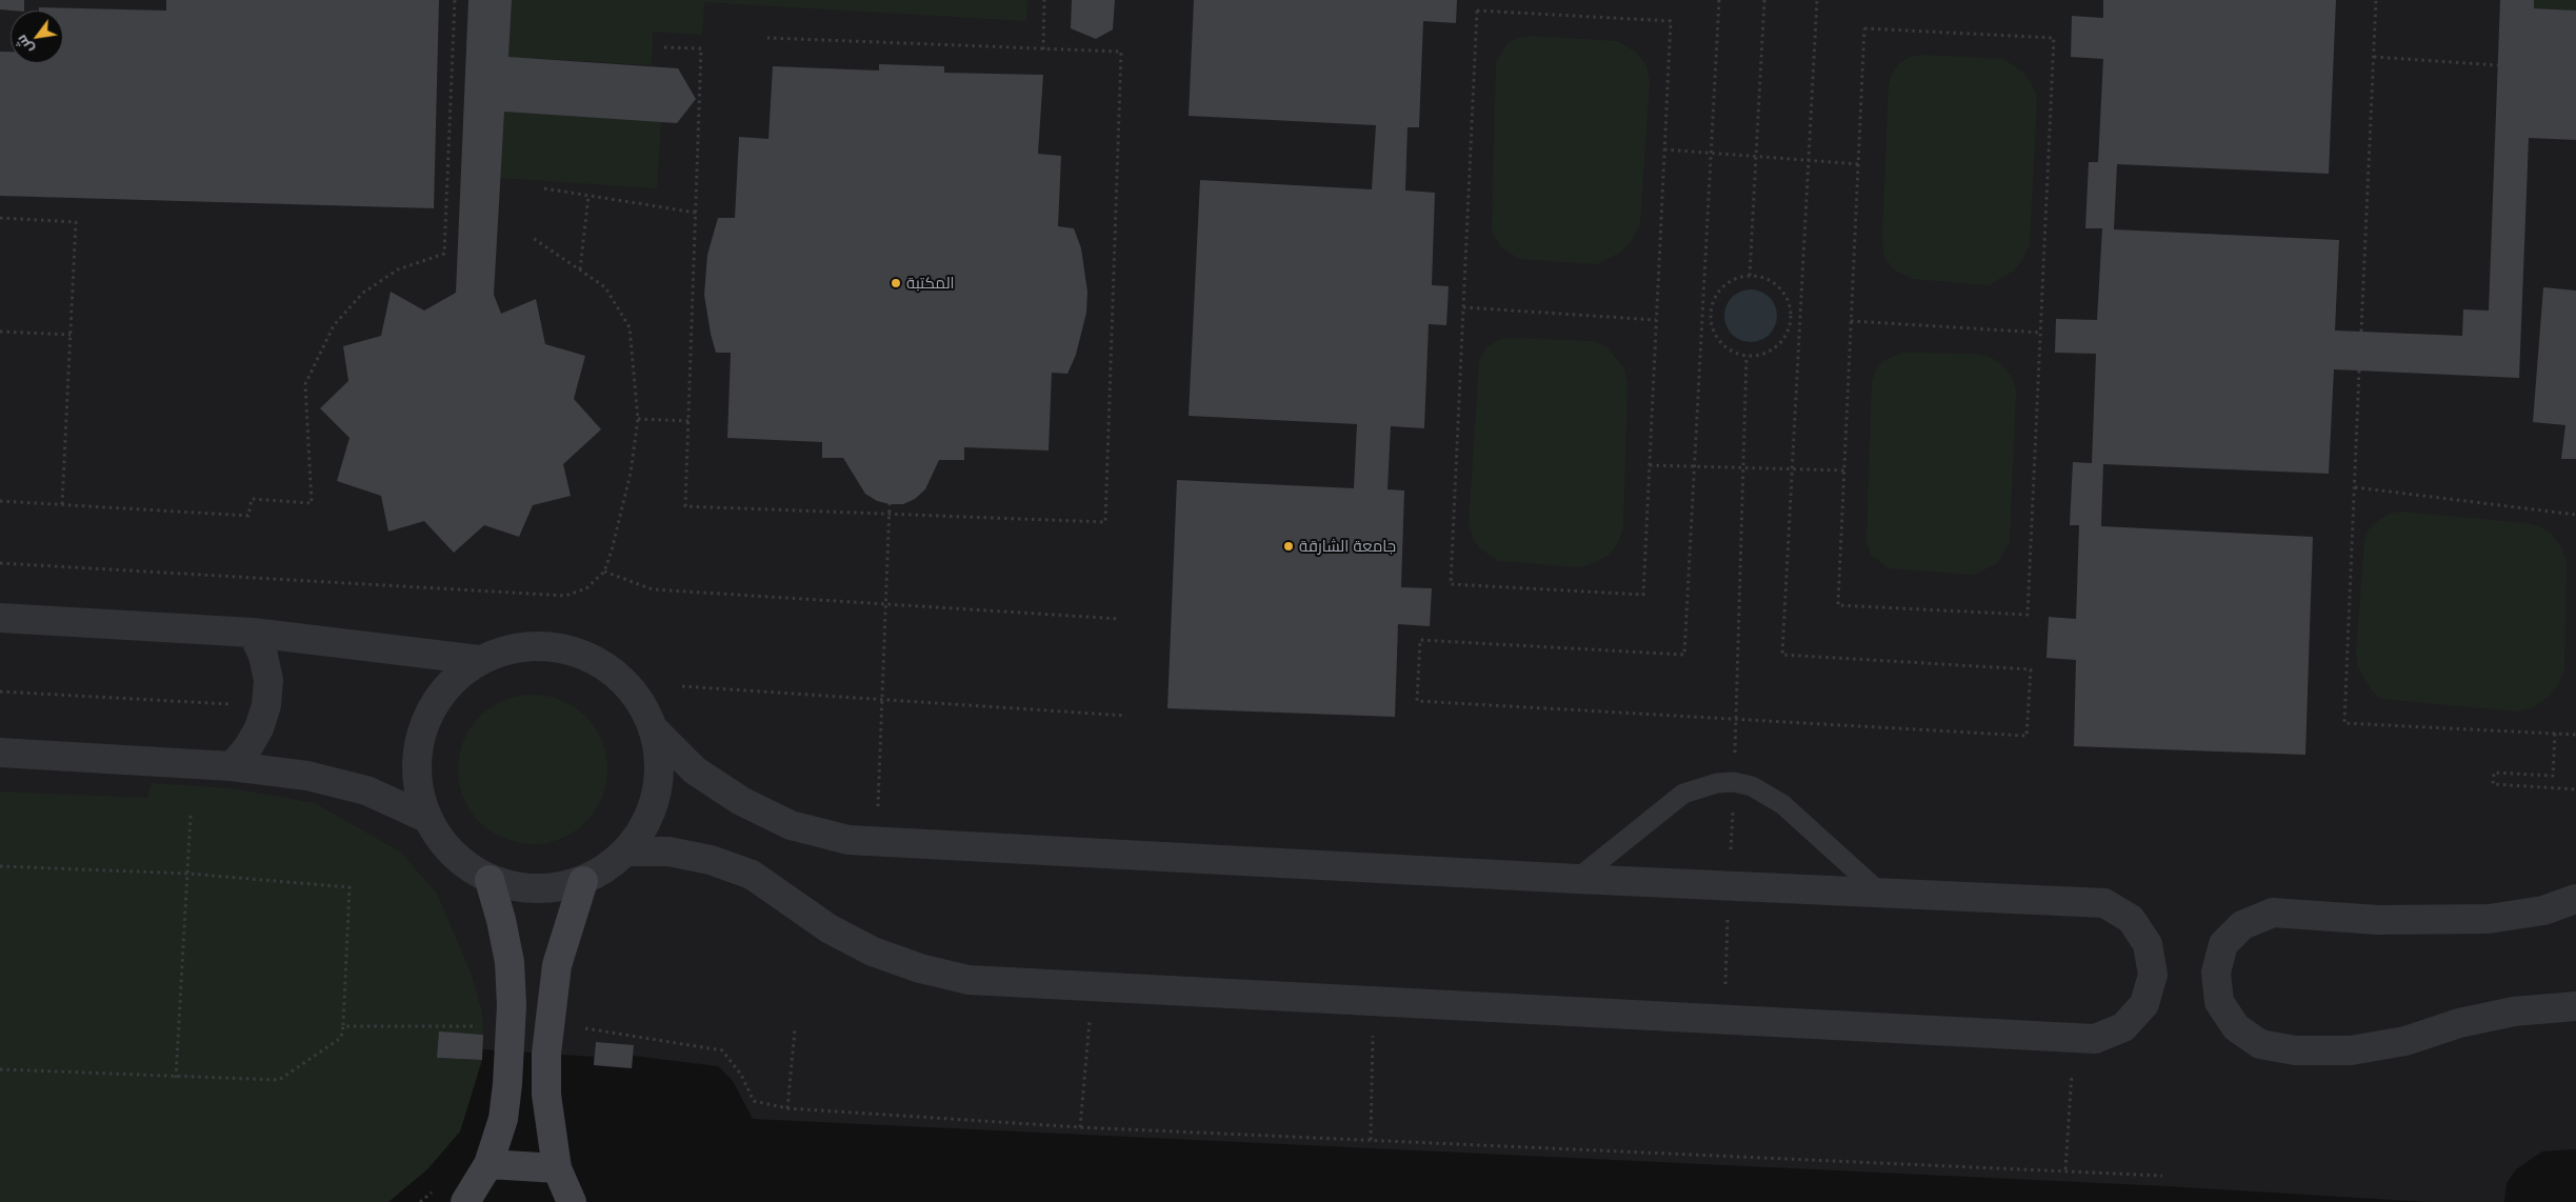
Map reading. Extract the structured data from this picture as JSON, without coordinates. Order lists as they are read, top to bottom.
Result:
{
  "places": ["المكتبة", "جامعة الشارقة"],
  "north": "bottom left"
}
